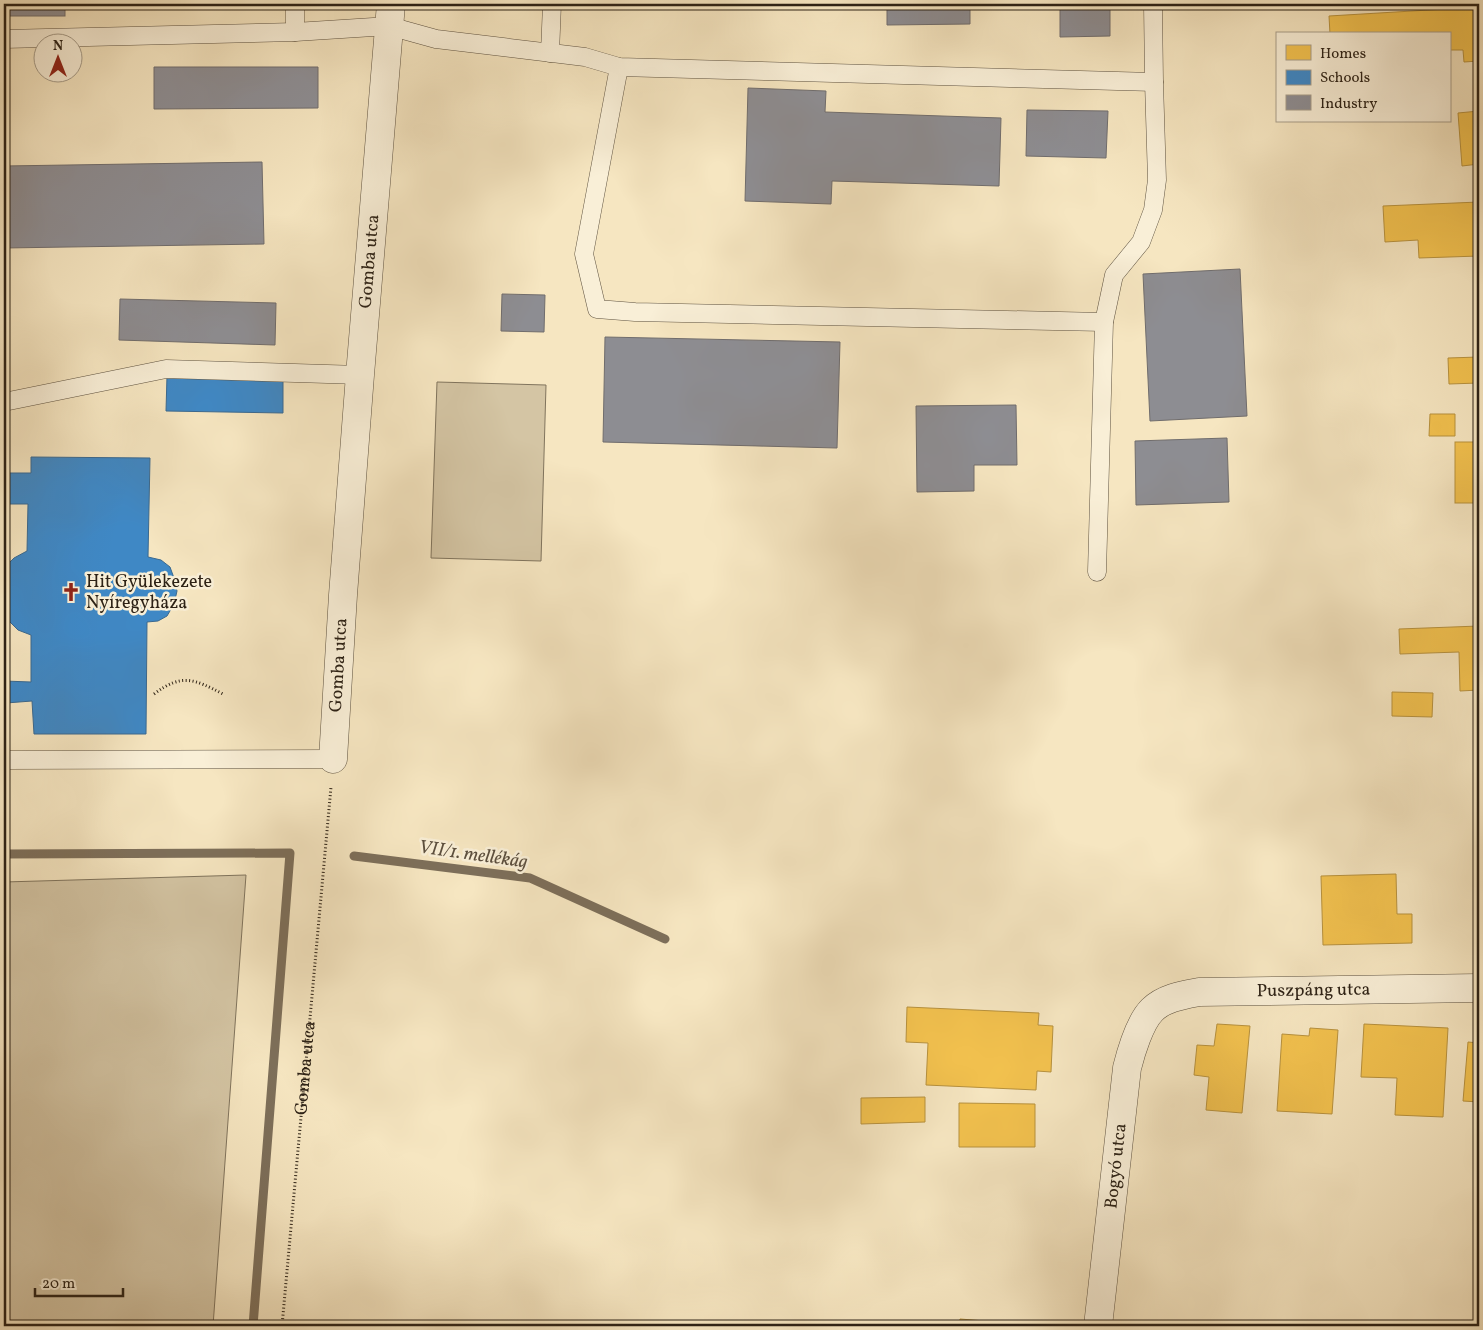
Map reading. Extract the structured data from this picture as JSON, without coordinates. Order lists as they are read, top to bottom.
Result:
{
  "streets": {
    "street": ["Gomba utca", "Puszpáng utca", "Bogyó utca"]
  },
  "crossings": [
    ["Puszpáng utca", "Bogyó utca"]
  ],
  "water": ["VII/1. mellékág"],
  "places": {
    "church": ["Hit Gyülekezete Nyíregyháza"]
  },
  "legend": ["Homes", "Schools", "Industry"],
  "scale_bar": "20 m",
  "north": "top"
}
